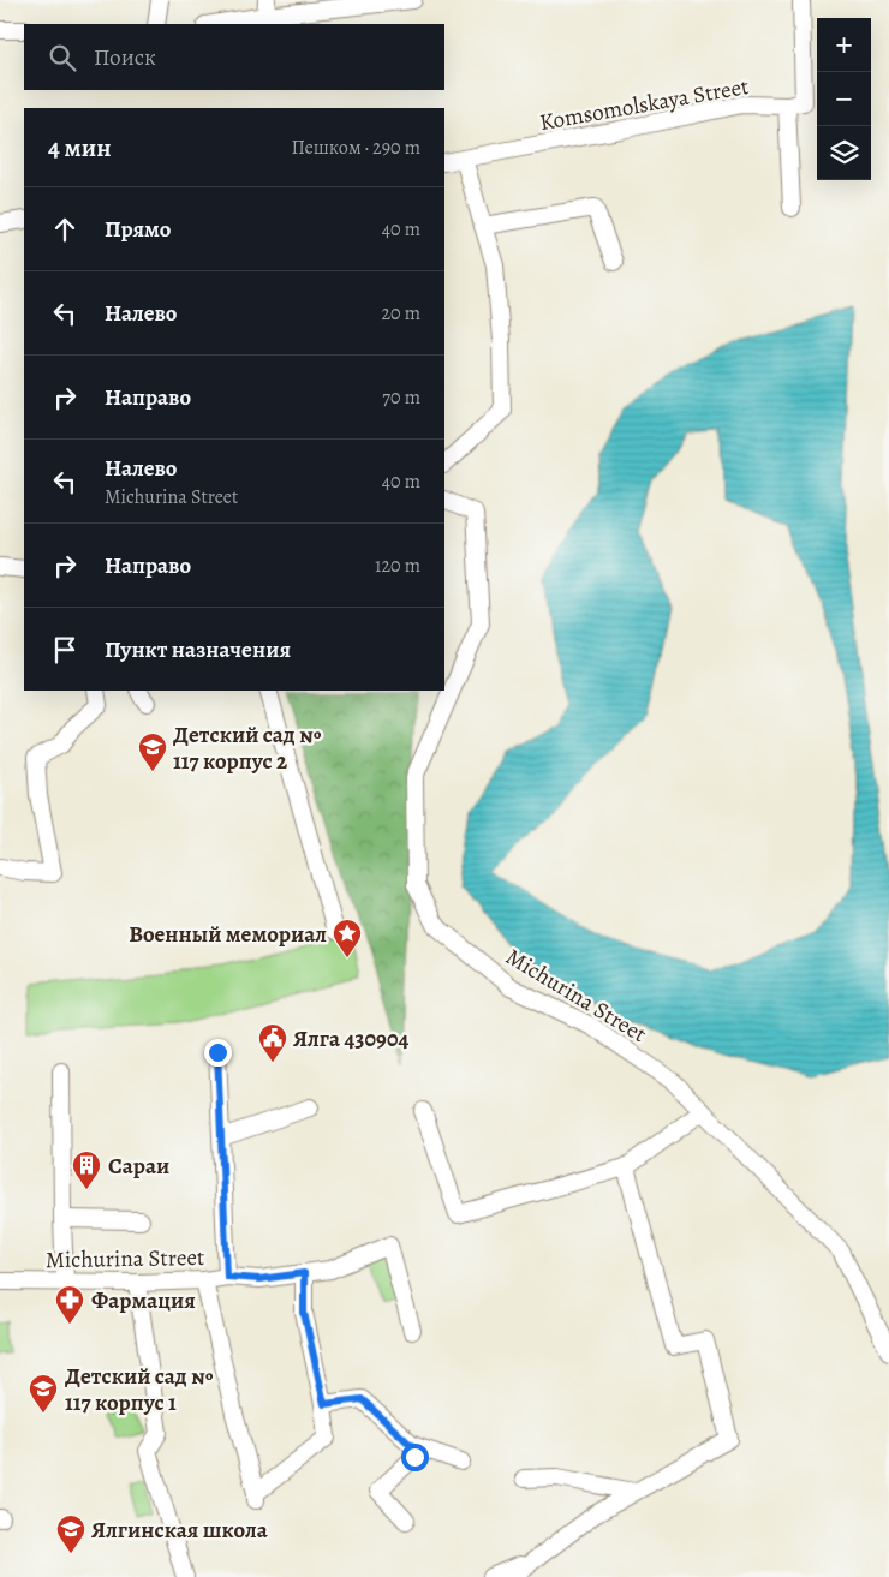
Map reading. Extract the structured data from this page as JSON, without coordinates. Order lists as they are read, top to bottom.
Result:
{
  "streets": {
    "street": ["Komsomolskaya Street", "Michurina Street"]
  },
  "places": {
    "school or university": ["Детский сад № 117 корпус 2", "Детский сад № 117 корпус 1", "Ялгинская школа"],
    "place": ["Военный мемориал"],
    "public building": ["Ялга 430904"],
    "building": ["Сараи"],
    "pharmacy": ["Фармация"]
  },
  "page": {
    "map_buttons": ["+", "−"],
    "search": "Поиск",
    "heading": ["4 мин", "Пешком · 290 m"],
    "list": [
      ["Прямо", "40 m"],
      ["Налево", "20 m"],
      ["Направо", "70 m"],
      ["Налево", "Michurina Street", "40 m"],
      ["Направо", "120 m"],
      "Пункт назначения"
    ]
  }
}
